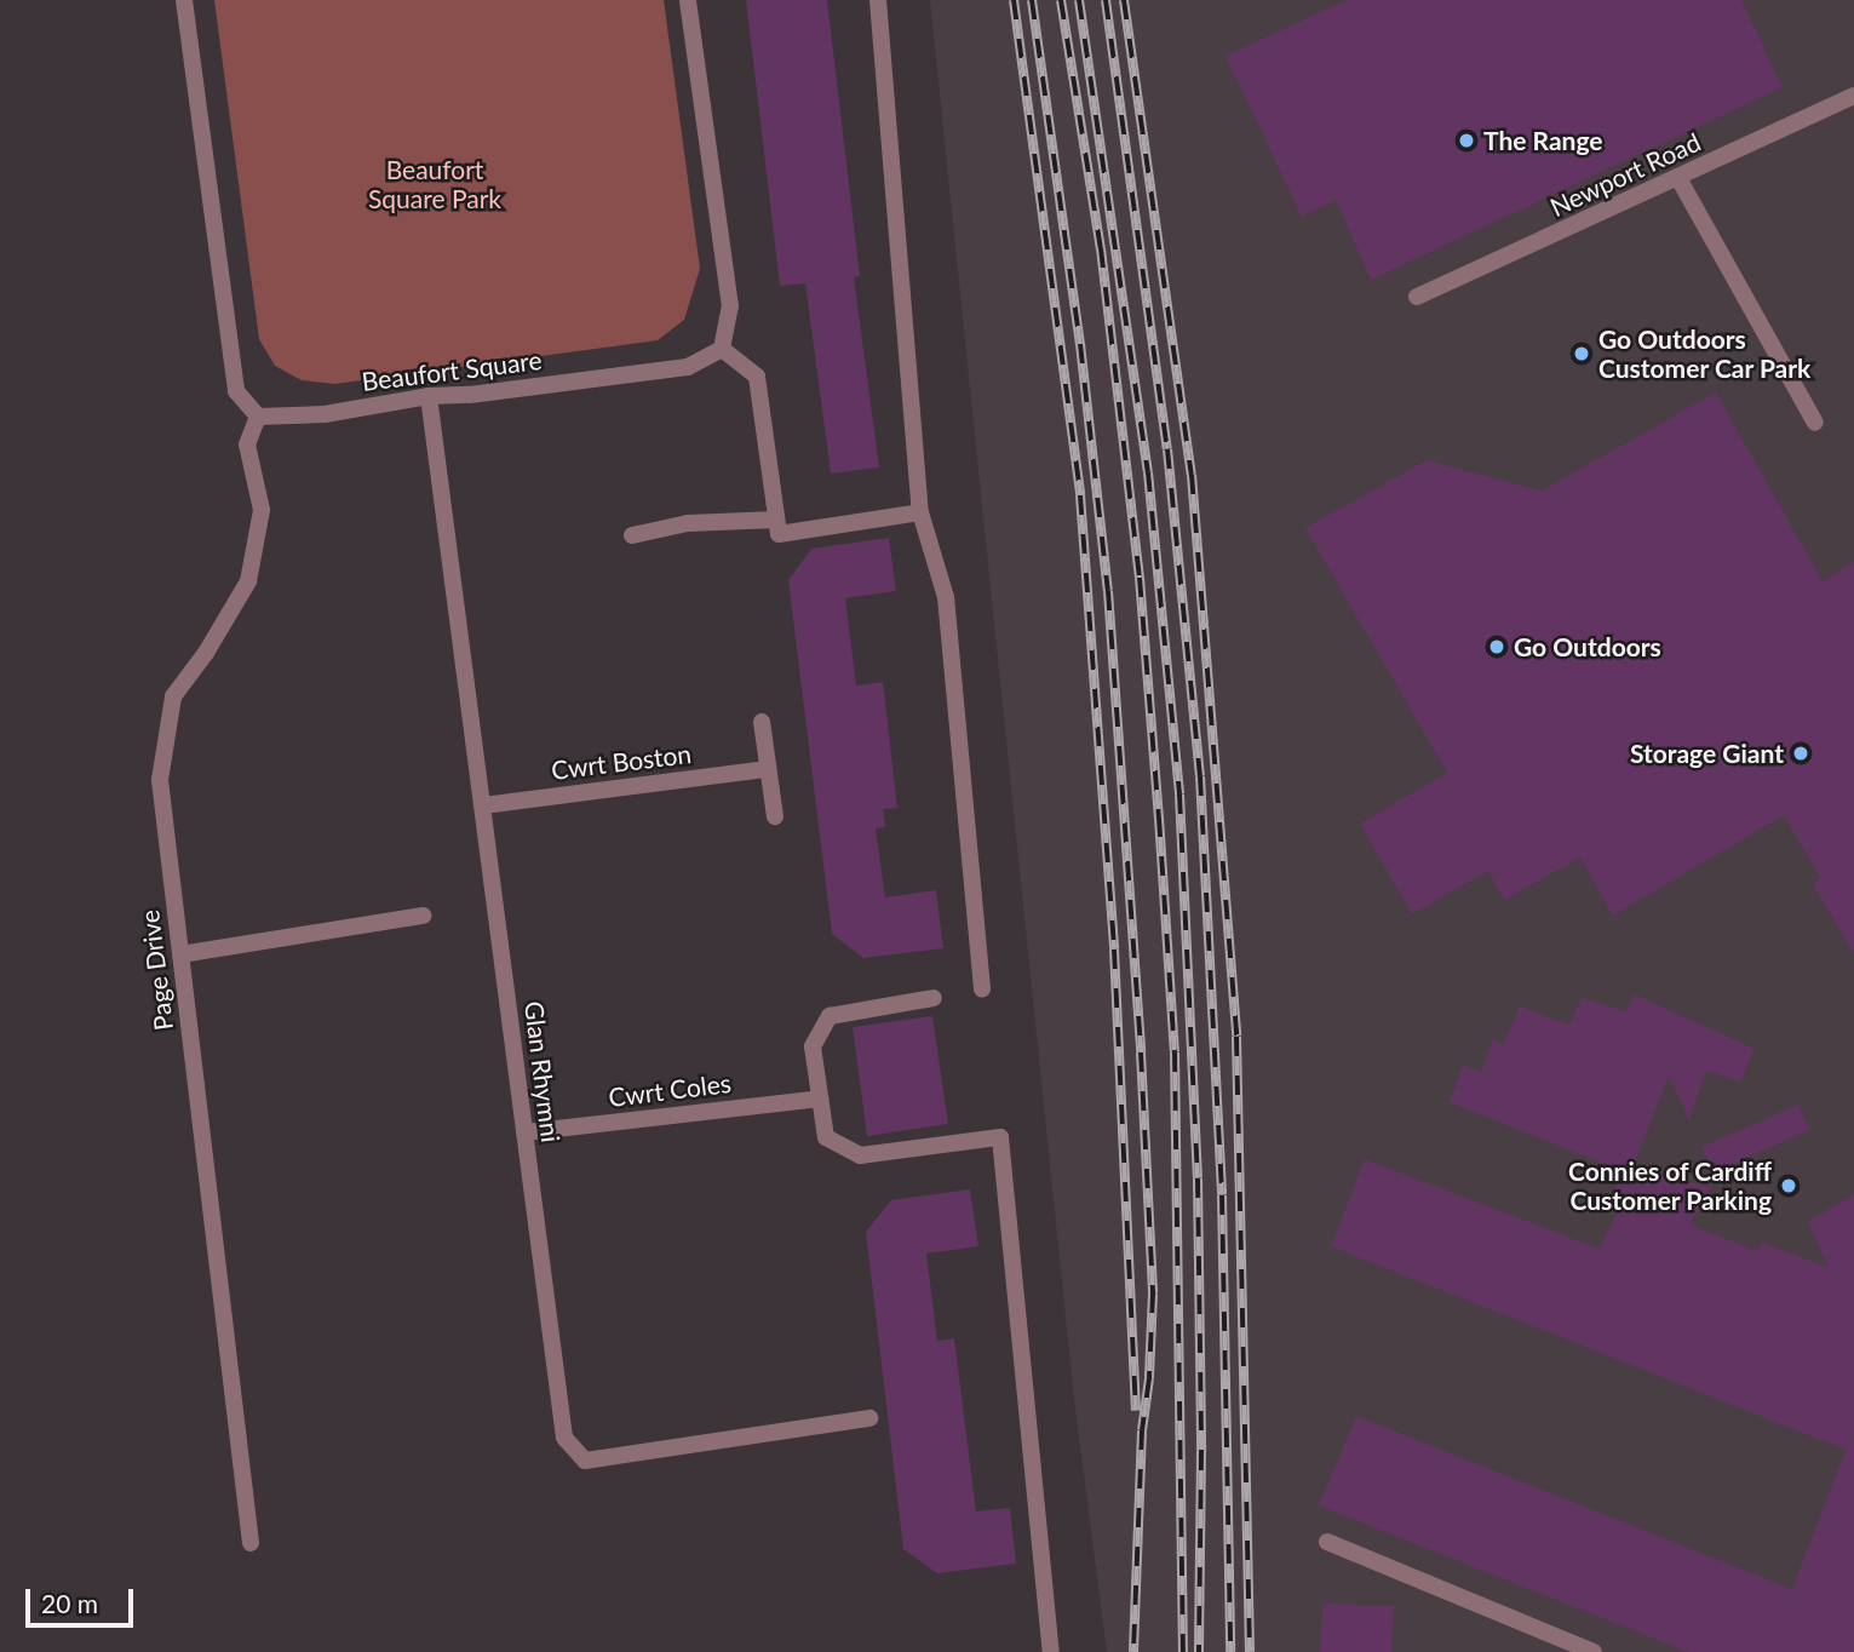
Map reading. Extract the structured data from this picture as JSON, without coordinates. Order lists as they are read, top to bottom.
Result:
{
  "streets": {
    "street": [
      "Newport Road",
      "Beaufort Square",
      "Cwrt Boston",
      "Page Drive",
      "Glan Rhymni",
      "Cwrt Coles"
    ]
  },
  "crossings": [
    ["Beaufort Square", "Page Drive"],
    ["Beaufort Square", "Glan Rhymni"],
    ["Cwrt Boston", "Glan Rhymni"],
    ["Glan Rhymni", "Cwrt Coles"]
  ],
  "parks": ["Beaufort Square Park"],
  "places": [
    "The Range",
    "Go Outdoors Customer Car Park",
    "Go Outdoors",
    "Storage Giant",
    "Connies of Cardiff Customer Parking"
  ],
  "scale_bar": "20 m"
}
